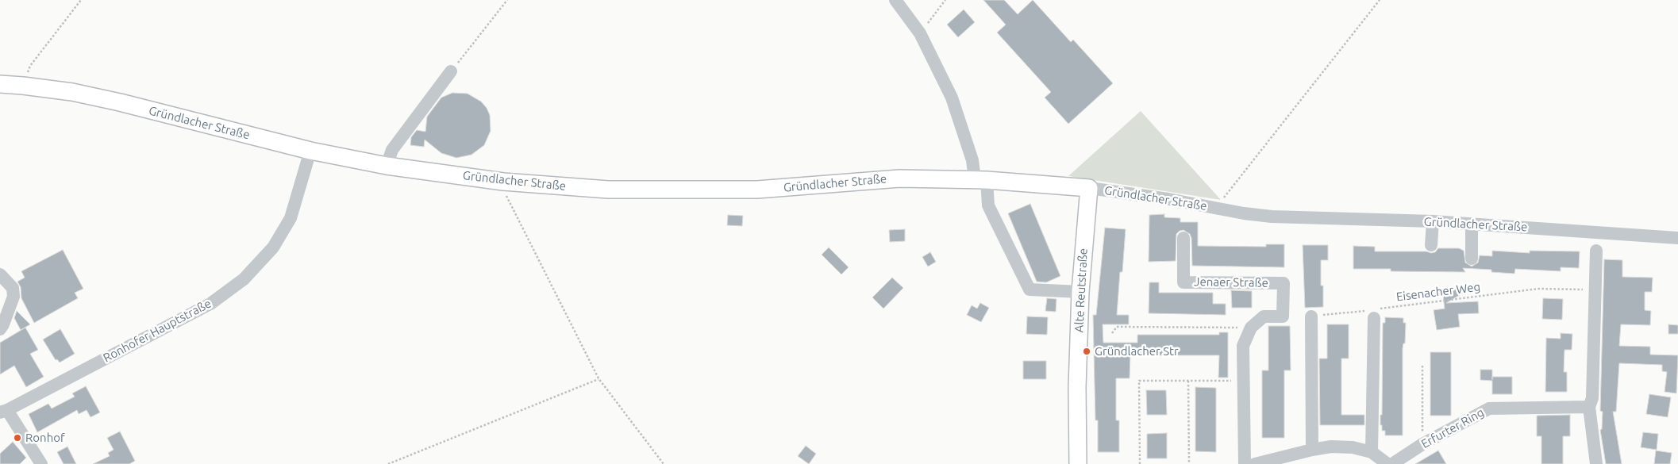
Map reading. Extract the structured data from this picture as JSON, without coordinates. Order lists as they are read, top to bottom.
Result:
{
  "streets": {
    "main road": ["Gründlacher Straße", "Alte Reutstraße"],
    "street": ["Jenaer Straße", "Ronhofer Hauptstraße", "Erfurter Ring"],
    "path": ["Eisenacher Weg"]
  },
  "crossings": [
    ["Gründlacher Straße", "Alte Reutstraße"],
    ["Gründlacher Straße", "Ronhofer Hauptstraße"]
  ],
  "places": ["Gründlacher Str", "Ronhof"]
}
